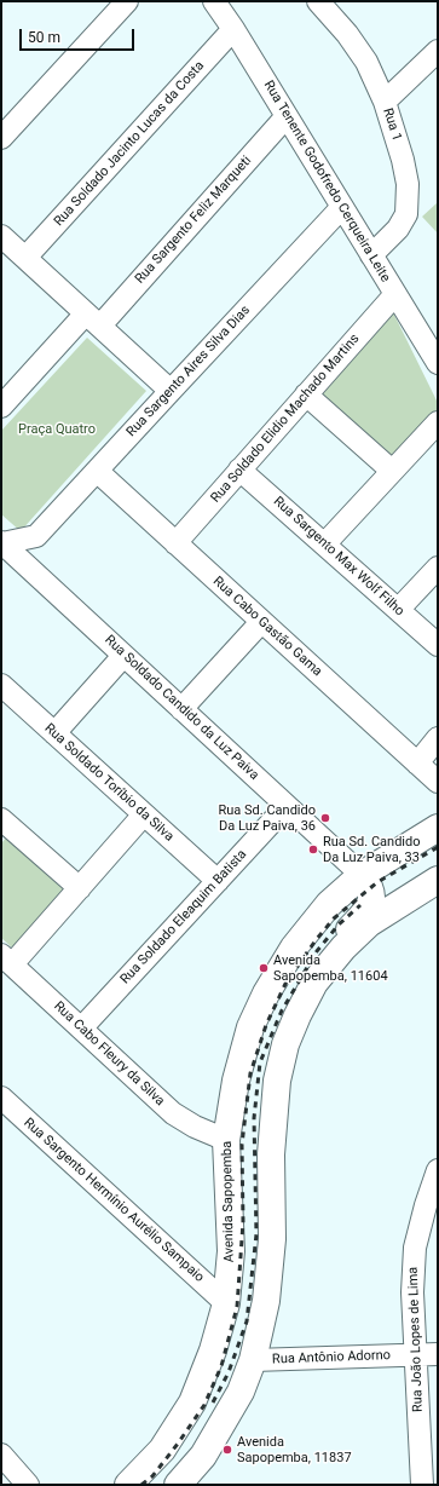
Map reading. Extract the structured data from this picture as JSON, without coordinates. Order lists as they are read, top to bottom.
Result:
{
  "streets": {
    "main road": ["Avenida Sapopemba"],
    "street": [
      "Rua 1",
      "Rua Soldado Jacinto Lucas da Costa",
      "Rua Tenente Godofredo Cerqueira Leite",
      "Rua Sargento Feliz Marqueti",
      "Rua Sargento Aires Silva Dias",
      "Rua Soldado Elidio Machado Martins",
      "Rua Sargento Max Wolf Filho",
      "Rua Cabo Gastão Gama",
      "Rua Soldado Candido da Luz Paiva",
      "Rua Soldado Toríbio da Silva",
      "Rua Soldado Eleaquim Batista",
      "Rua Cabo Fleury da Silva",
      "Rua Sargento Hermínio Aurélio Sampaio",
      "Rua João Lopes de Lima",
      "Rua Antônio Adorno"
    ]
  },
  "crossings": [
    ["Rua 1", "Rua Tenente Godofredo Cerqueira Leite"],
    ["Rua Soldado Jacinto Lucas da Costa", "Rua Tenente Godofredo Cerqueira Leite"],
    ["Rua Tenente Godofredo Cerqueira Leite", "Rua Sargento Feliz Marqueti"],
    ["Rua Tenente Godofredo Cerqueira Leite", "Rua Sargento Aires Silva Dias"],
    ["Rua Tenente Godofredo Cerqueira Leite", "Rua Soldado Elidio Machado Martins"],
    ["Rua Sargento Aires Silva Dias", "Rua Cabo Gastão Gama"],
    ["Rua Soldado Elidio Machado Martins", "Rua Sargento Max Wolf Filho"],
    ["Rua Soldado Elidio Machado Martins", "Rua Cabo Gastão Gama"],
    ["Rua Soldado Candido da Luz Paiva", "Rua Soldado Eleaquim Batista"],
    ["Rua Soldado Candido da Luz Paiva", "Avenida Sapopemba"],
    ["Rua Soldado Toríbio da Silva", "Rua Soldado Eleaquim Batista"],
    ["Rua Soldado Eleaquim Batista", "Rua Cabo Fleury da Silva"],
    ["Rua Cabo Fleury da Silva", "Avenida Sapopemba"],
    ["Rua Sargento Hermínio Aurélio Sampaio", "Avenida Sapopemba"],
    ["Rua João Lopes de Lima", "Rua Antônio Adorno"]
  ],
  "parks": ["Praça Quatro"],
  "places": [
    "Rua Sd. Candido Da Luz Paiva, 36",
    "Rua Sd. Candido Da Luz Paiva, 33",
    "Avenida Sapopemba, 11604",
    "Avenida Sapopemba, 11837"
  ],
  "scale_bar": "50 m"
}
